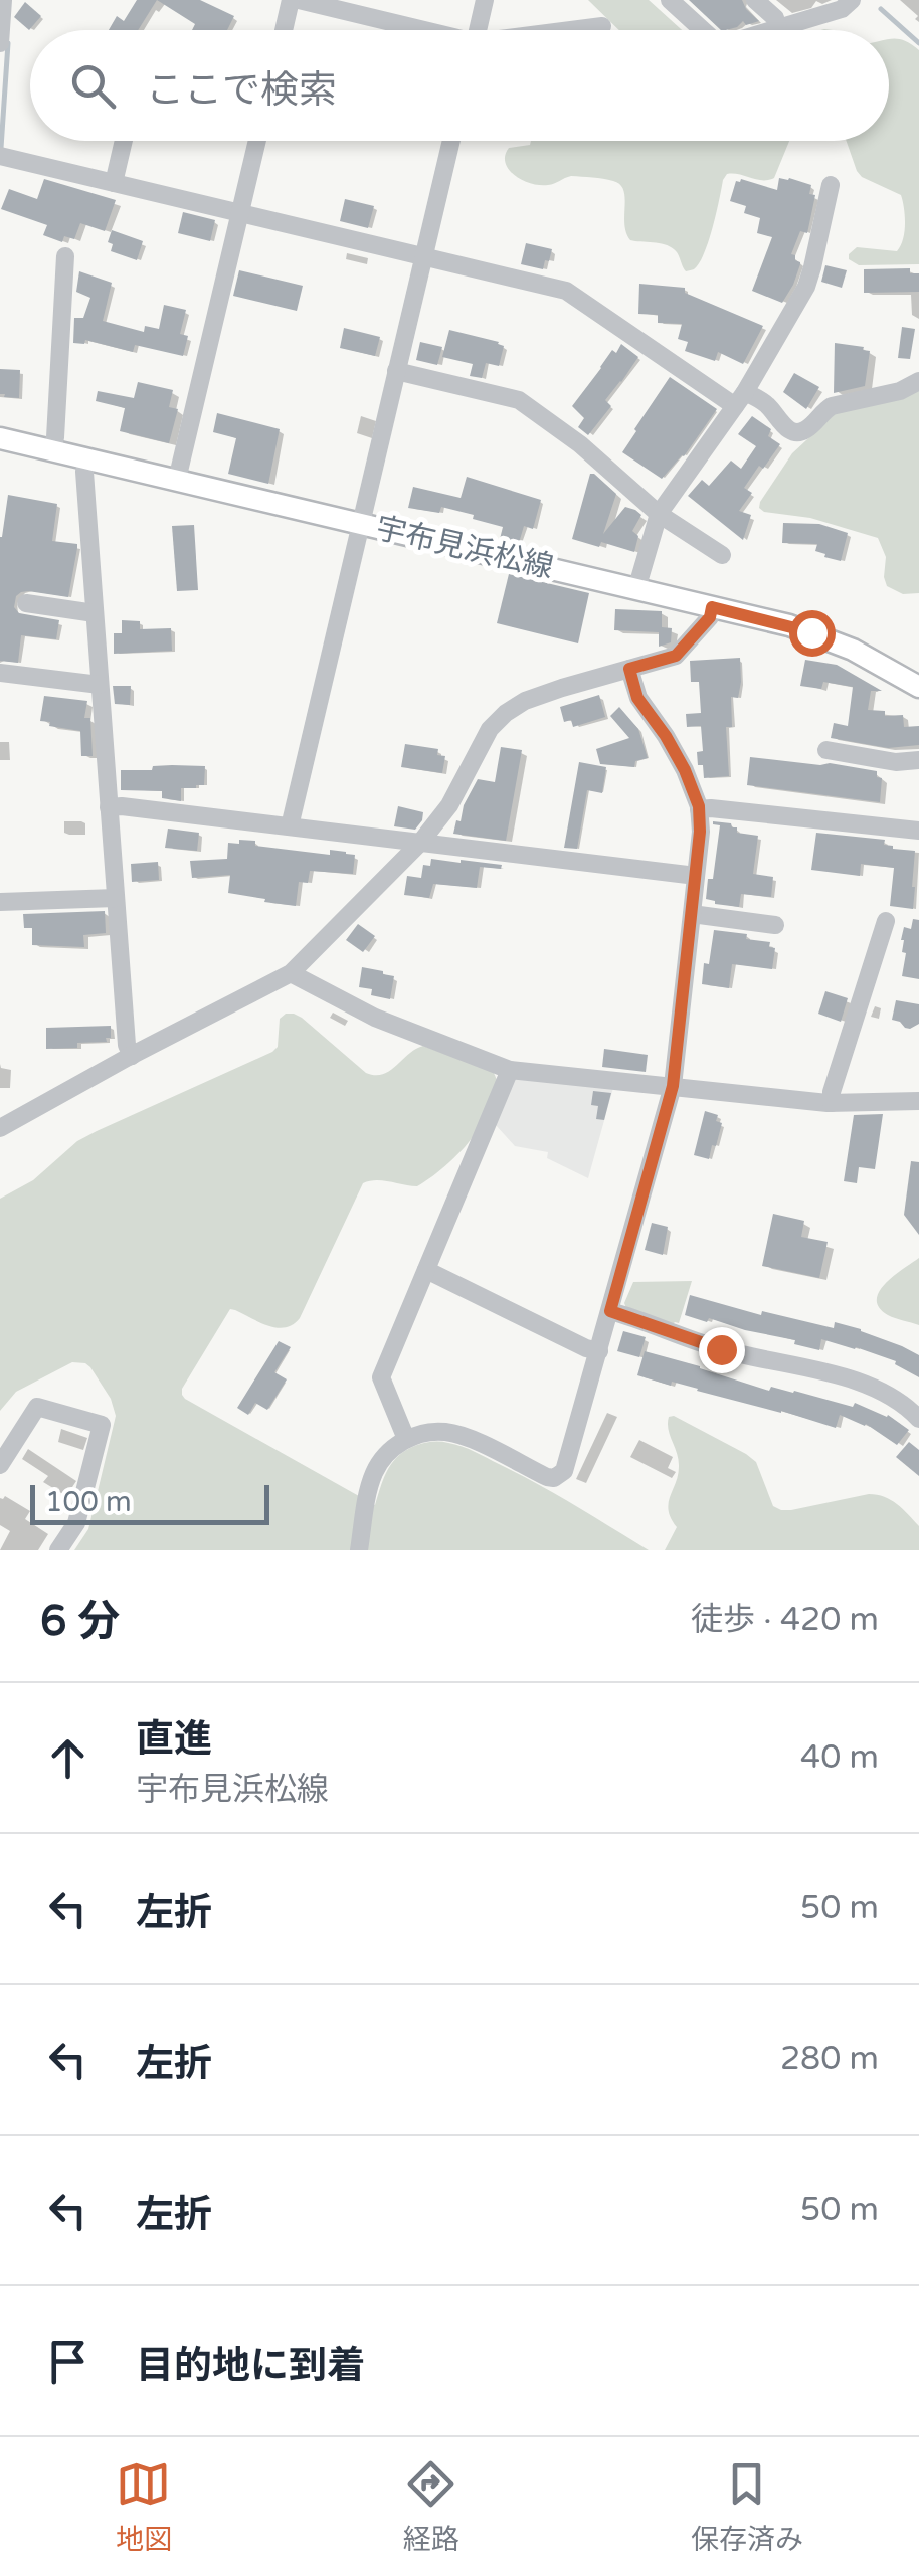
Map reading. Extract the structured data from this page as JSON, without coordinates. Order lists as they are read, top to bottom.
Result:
{
  "streets": {
    "main road": ["宇布見浜松線"]
  },
  "scale_bar": "100 m",
  "page": {
    "search": "ここで検索",
    "scale": "100 m",
    "heading": ["6 分", "徒歩 · 420 m"],
    "list": [
      ["直進", "宇布見浜松線", "40 m"],
      ["左折", "50 m"],
      ["左折", "280 m"],
      ["左折", "50 m"],
      "目的地に到着"
    ],
    "nav": ["地図", "経路", "保存済み"]
  }
}
